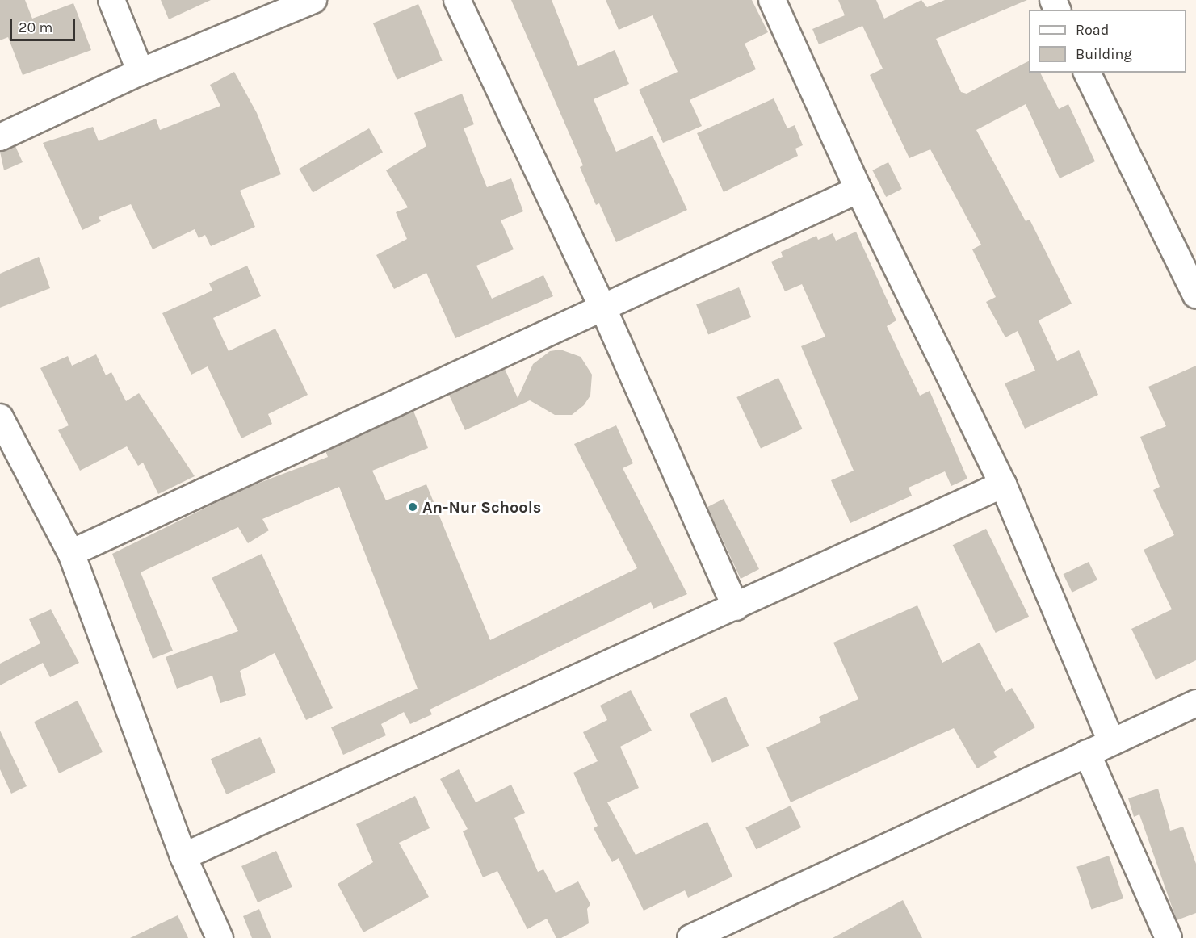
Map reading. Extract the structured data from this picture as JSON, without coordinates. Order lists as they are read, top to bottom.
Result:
{
  "places": ["An-Nur Schools"],
  "legend": ["Road", "Building"],
  "scale_bar": "20 m"
}
